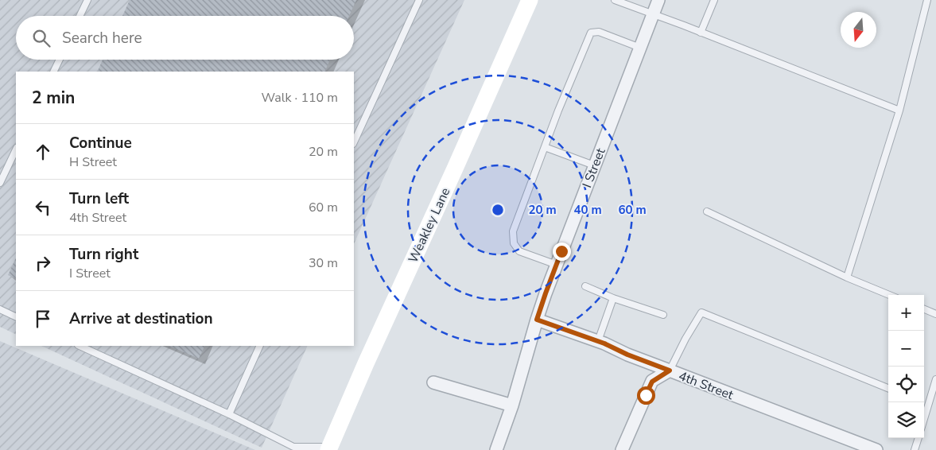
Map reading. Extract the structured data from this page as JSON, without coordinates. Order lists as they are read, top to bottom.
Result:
{
  "streets": {
    "main road": ["Weakley Lane"],
    "street": ["I Street", "4th Street"]
  },
  "crossings": [
    ["I Street", "4th Street"]
  ],
  "north": "bottom",
  "page": {
    "search": "Search here",
    "heading": ["2 min", "Walk · 110 m"],
    "list": [
      ["Continue", "H Street", "20 m"],
      ["Turn left", "4th Street", "60 m"],
      ["Turn right", "I Street", "30 m"],
      "Arrive at destination"
    ],
    "map_buttons": ["+", "−"]
  },
  "rings": ["20 m", "40 m", "60 m"]
}
